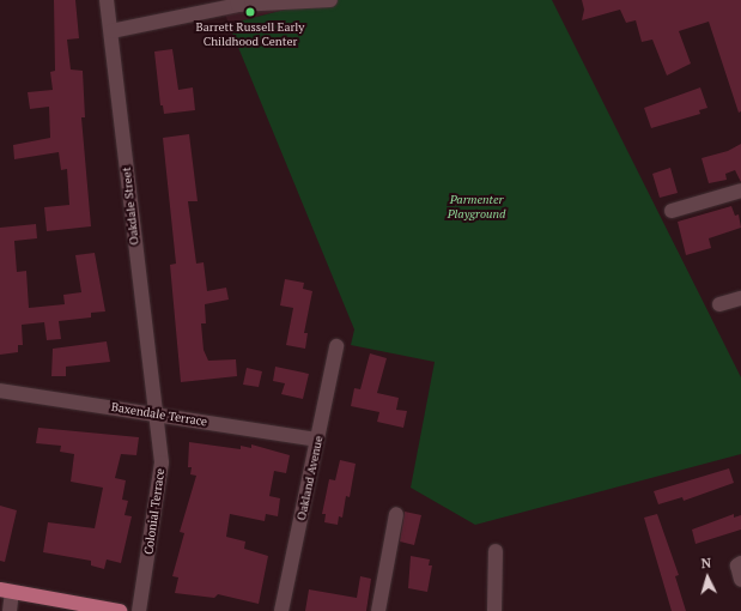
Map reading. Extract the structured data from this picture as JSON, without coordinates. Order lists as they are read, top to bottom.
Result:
{
  "streets": {
    "street": [
      "Oakdale Street",
      "Baxendale Terrace",
      "Oakland Avenue",
      "Colonial Terrace"
    ]
  },
  "crossings": [
    ["Oakdale Street", "Baxendale Terrace"],
    ["Oakdale Street", "Colonial Terrace"],
    ["Baxendale Terrace", "Oakland Avenue"],
    ["Baxendale Terrace", "Colonial Terrace"]
  ],
  "parks": ["Parmenter Playground"],
  "places": ["Barrett Russell Early Childhood Center"],
  "north": "top"
}
